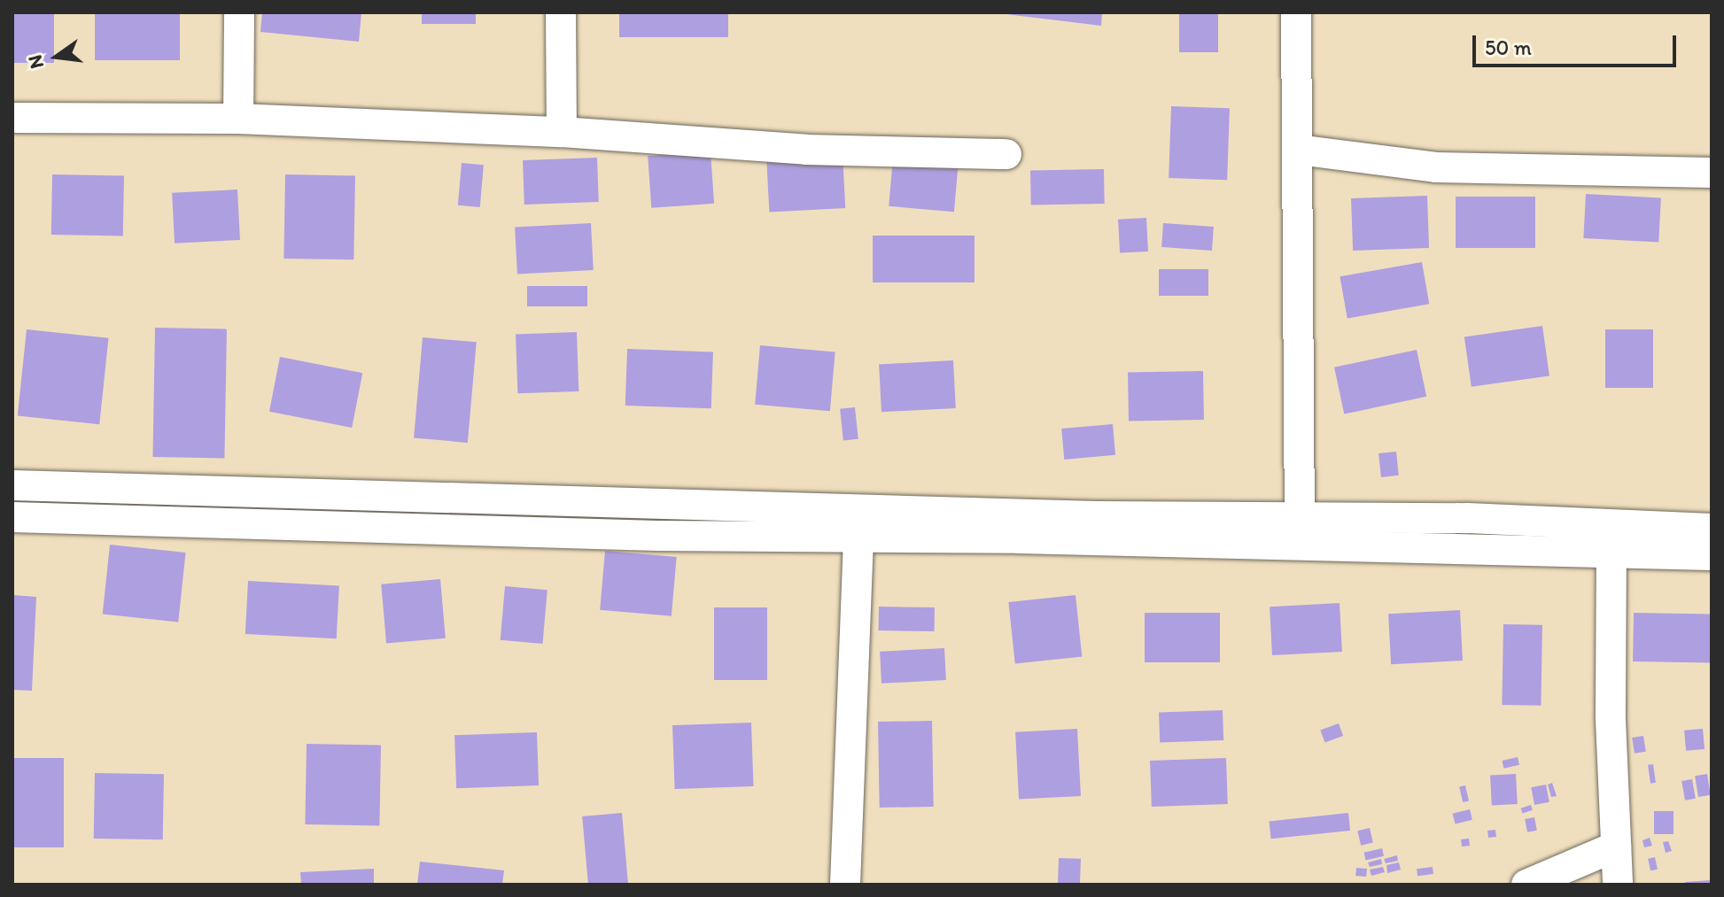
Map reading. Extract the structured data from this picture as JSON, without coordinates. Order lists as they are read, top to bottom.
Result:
{
  "scale_bar": "50 m",
  "north": "left"
}
